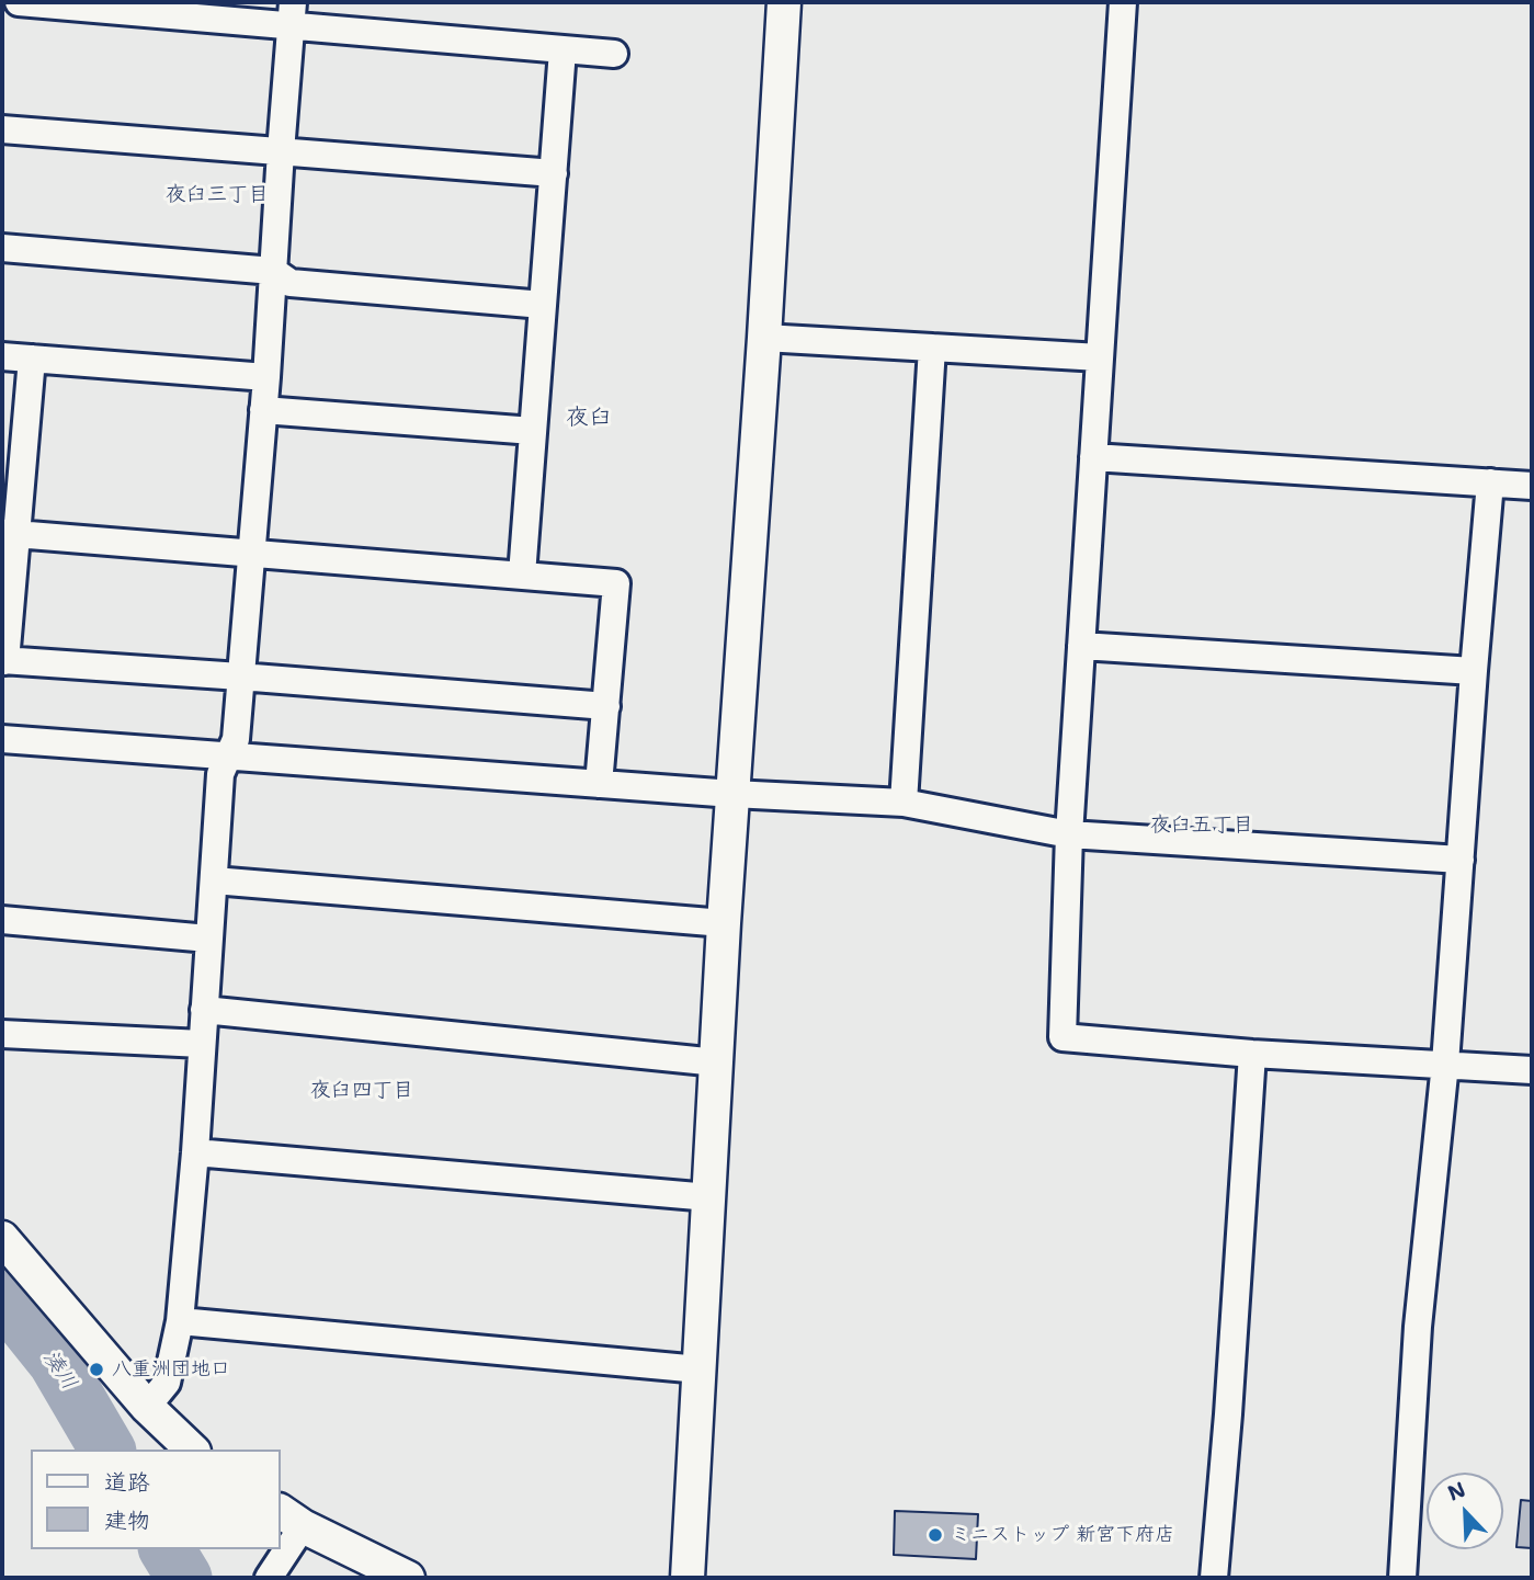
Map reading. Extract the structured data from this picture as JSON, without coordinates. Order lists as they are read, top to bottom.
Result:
{
  "districts": [
    "夜臼三丁目",
    "夜臼",
    "夜臼五丁目",
    "夜臼四丁目"
  ],
  "water": ["湊川"],
  "places": ["八重洲団地口", "ミニストップ 新宮下府店"],
  "legend": ["道路", "建物"],
  "north": "top left"
}
